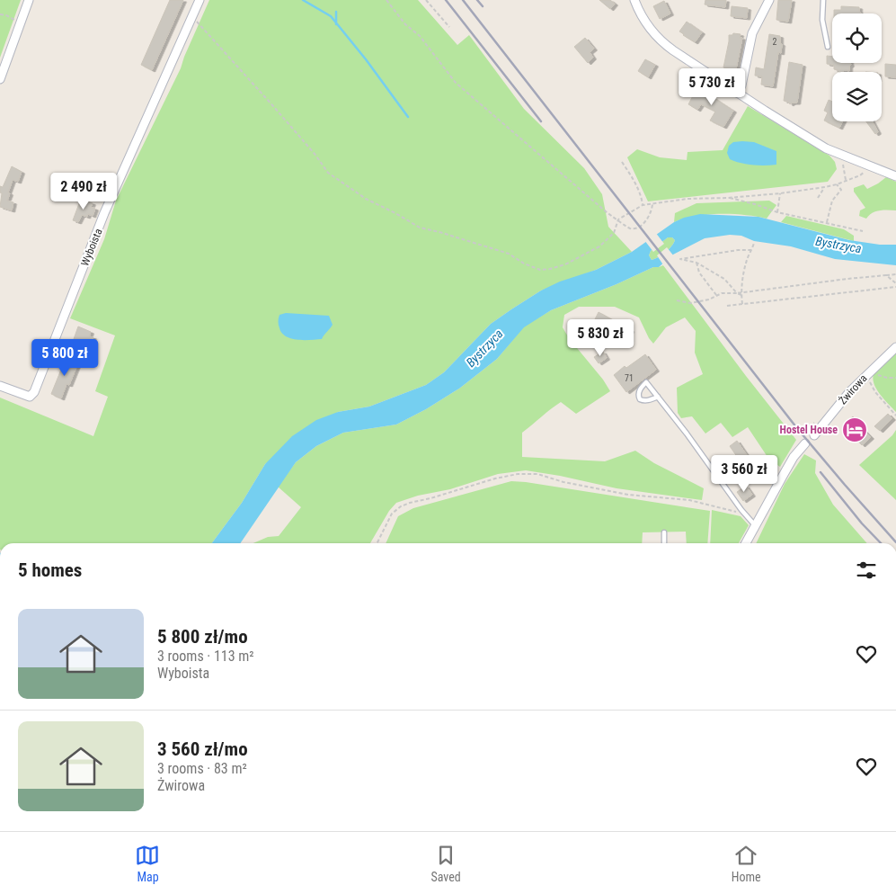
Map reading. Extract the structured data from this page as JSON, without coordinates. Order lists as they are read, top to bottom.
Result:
{
  "streets": {
    "street": ["Wyboista", "Żwirowa"]
  },
  "water": ["Bystrzyca"],
  "places": {
    "hotel": ["Hostel House"]
  },
  "house_numbers": ["2", "71"],
  "page": {
    "price": [
      "5 730 zł",
      "2 490 zł",
      "5 830 zł",
      "5 800 zł",
      "3 560 zł"
    ],
    "heading": "5 homes",
    "list": [
      {
        "name": "5 800 zł/mo",
        "note": "3 rooms · 113 m² · Wyboista"
      },
      {
        "name": "3 560 zł/mo",
        "note": "3 rooms · 83 m² · Żwirowa"
      }
    ],
    "tabs": ["Map", "Saved", "Home"]
  }
}
